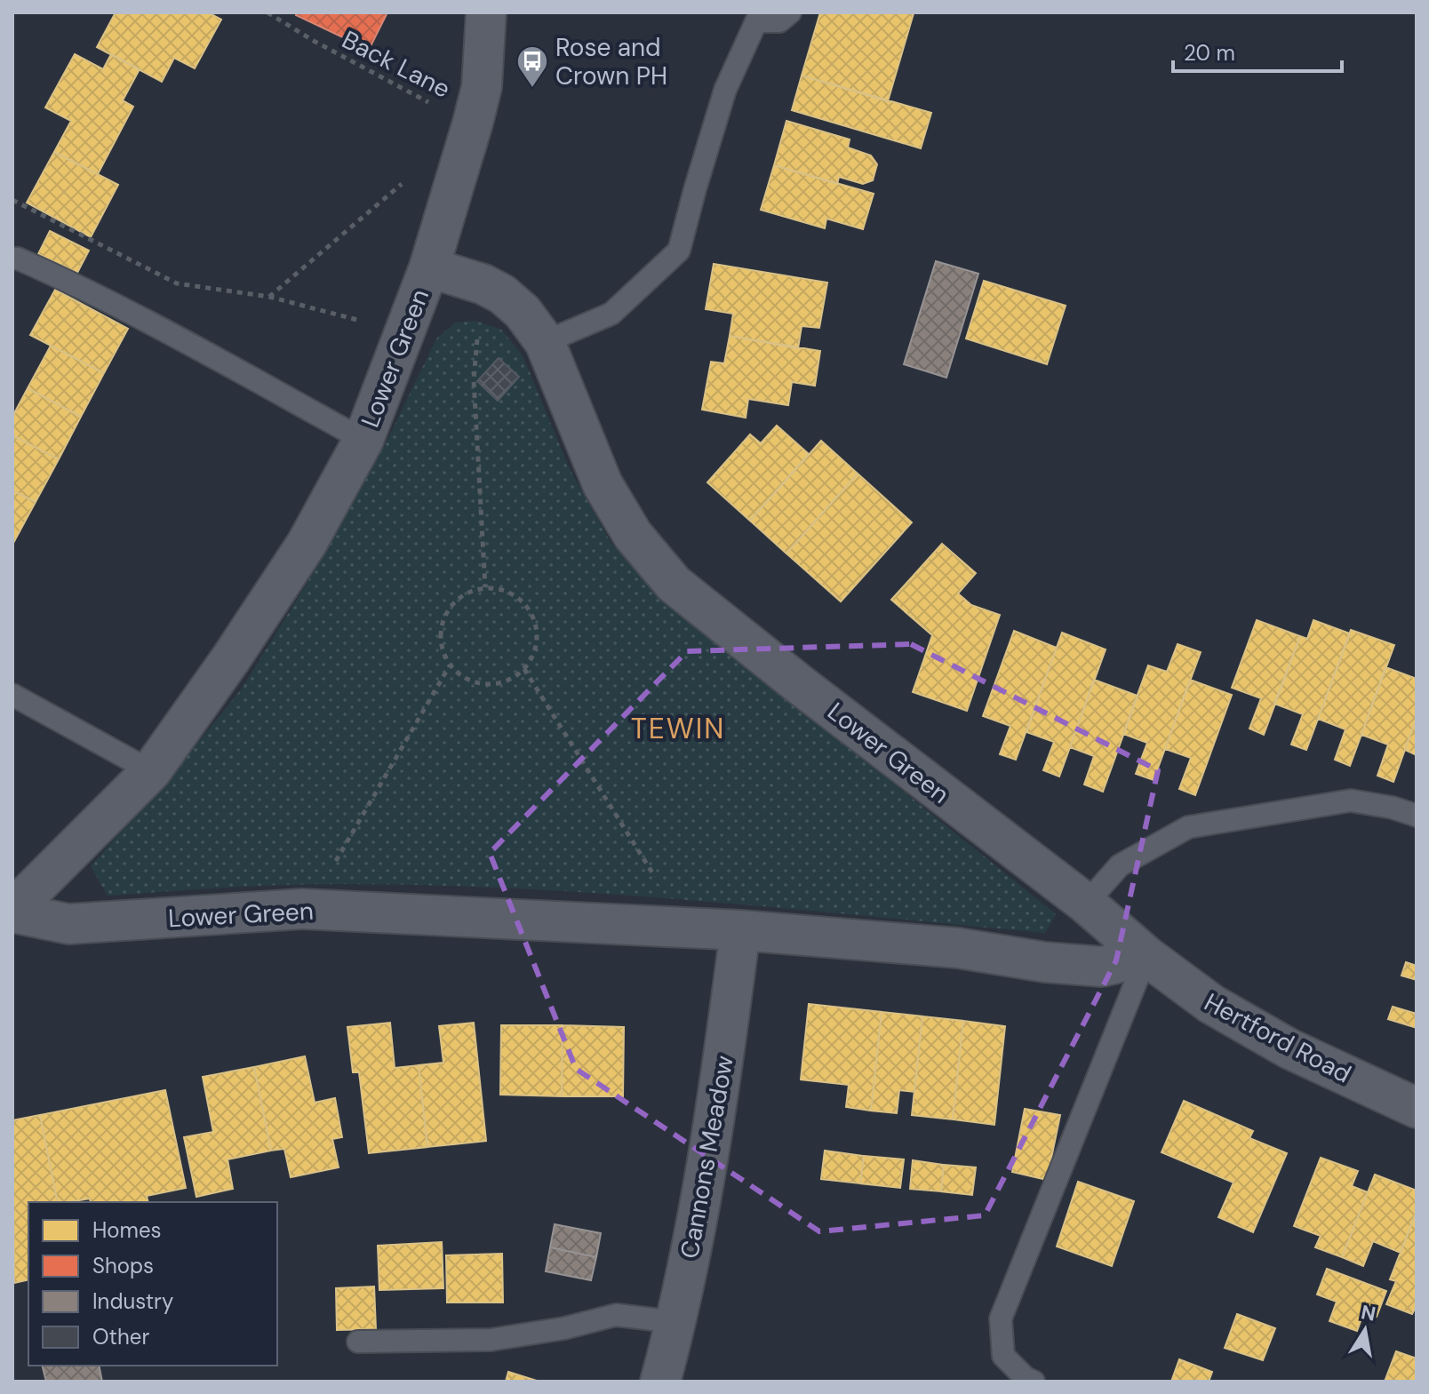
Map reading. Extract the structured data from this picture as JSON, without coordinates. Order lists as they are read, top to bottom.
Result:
{
  "streets": {
    "street": ["Lower Green", "Hertford Road", "Cannons Meadow"],
    "path": ["Back Lane"]
  },
  "crossings": [
    ["Lower Green", "Hertford Road"],
    ["Lower Green", "Cannons Meadow"]
  ],
  "districts": ["TEWIN"],
  "places": {
    "bus stop": ["Rose and Crown PH"]
  },
  "legend": [
    "Homes",
    "Shops",
    "Industry",
    "Other"
  ],
  "scale_bar": "20 m",
  "north": "top"
}
